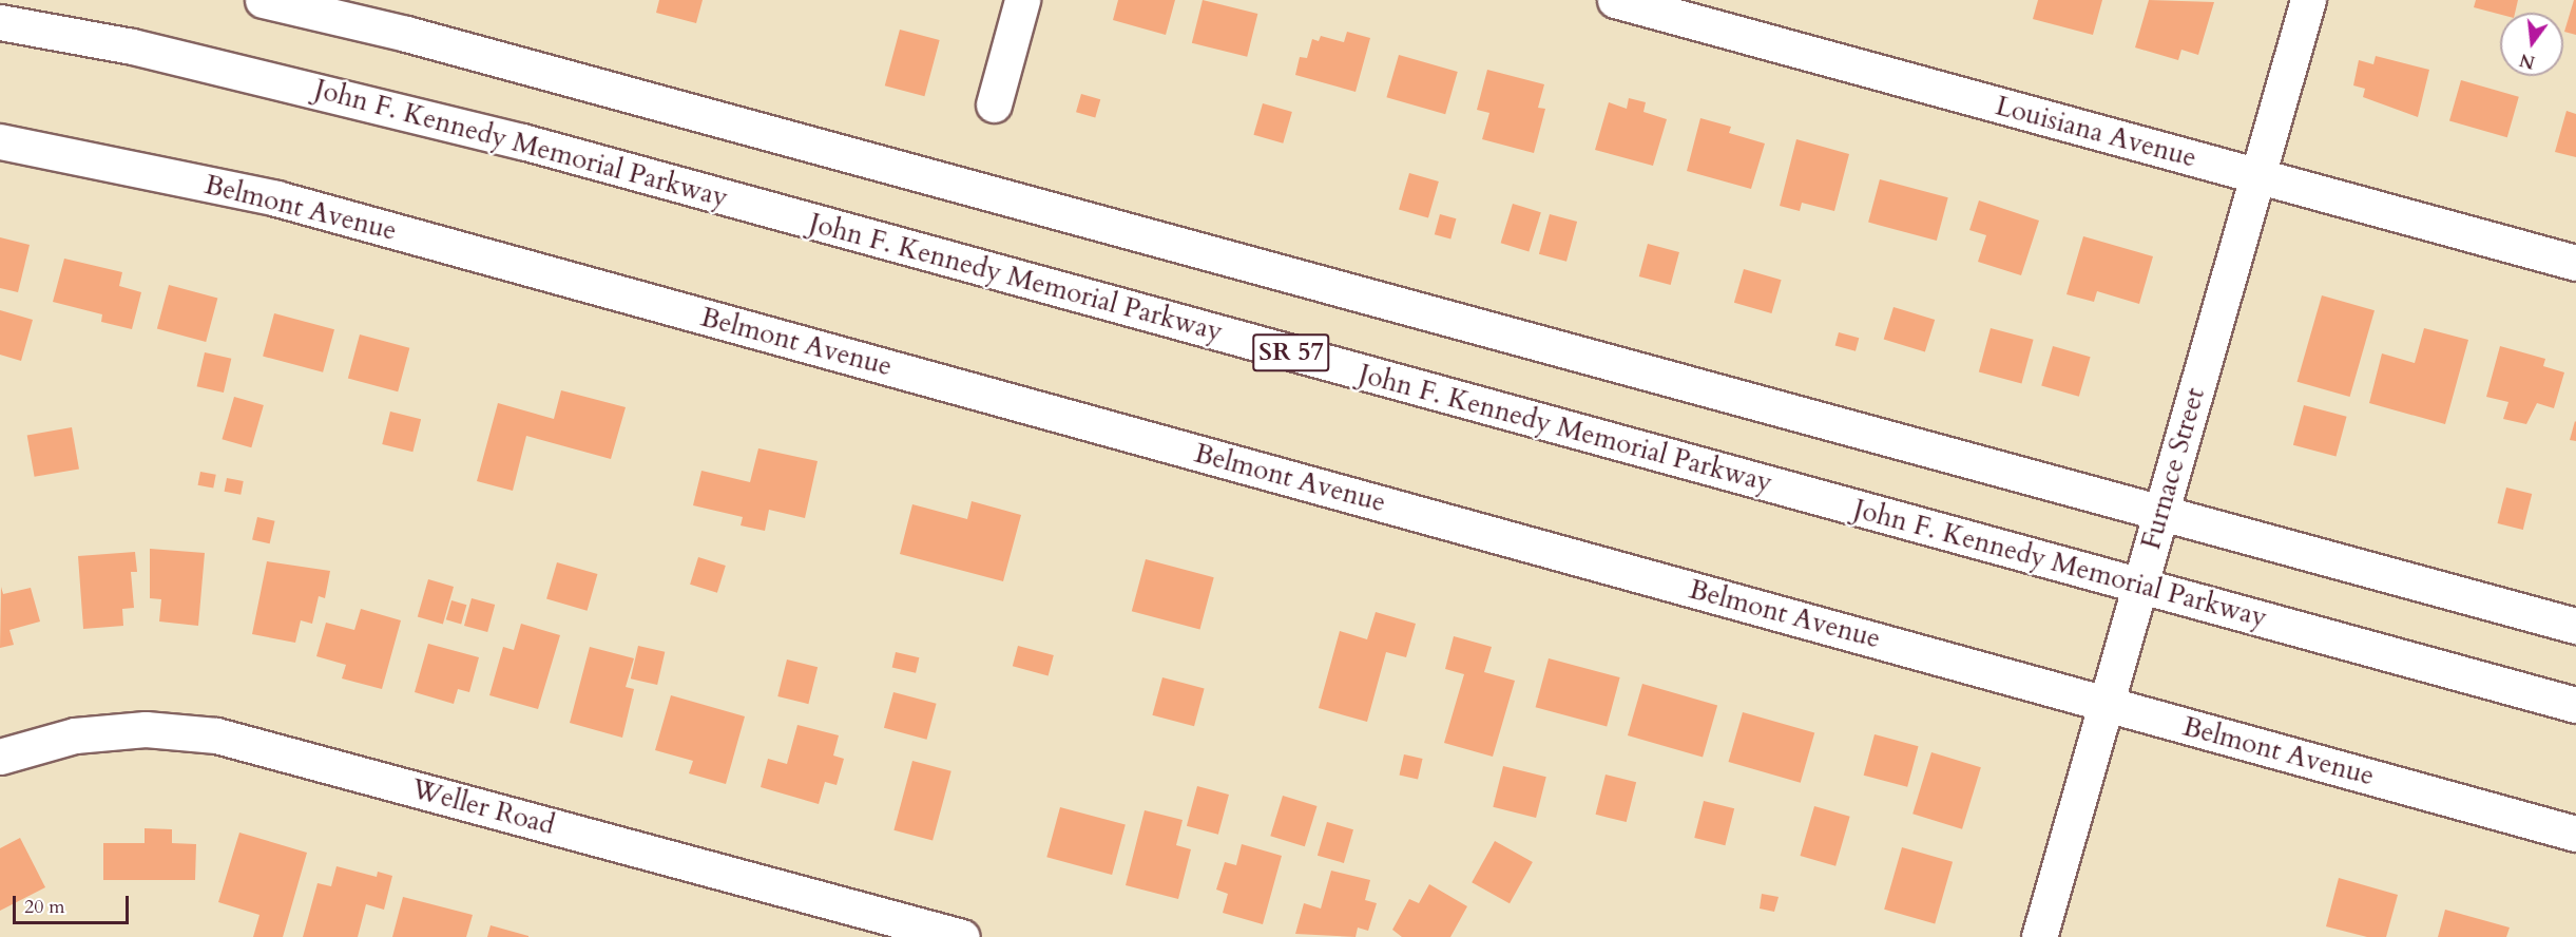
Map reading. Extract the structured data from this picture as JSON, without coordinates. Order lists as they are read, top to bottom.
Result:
{
  "streets": {
    "main road": [
      "Louisiana Avenue",
      "John F. Kennedy Memorial Parkway",
      "Belmont Avenue",
      "SR 57",
      "Furnace Street",
      "Weller Road"
    ]
  },
  "crossings": [
    ["Louisiana Avenue", "Furnace Street"],
    ["John F. Kennedy Memorial Parkway", "Furnace Street"],
    ["Belmont Avenue", "Furnace Street"]
  ],
  "scale_bar": "20 m",
  "north": "bottom"
}
